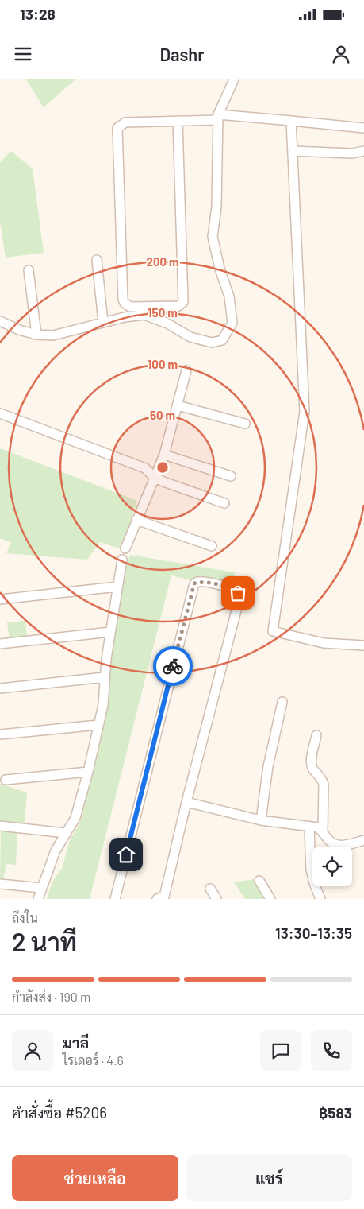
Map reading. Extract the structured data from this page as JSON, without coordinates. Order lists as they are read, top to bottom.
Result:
{
  "page": {
    "status": "13:28",
    "header": "Dashr",
    "heading": ["2 นาที", "ถึงใน", "13:30–13:35"],
    "panel": [
      "มาลี",
      "ไรเดอร์ · 4.6",
      "คำสั่งซื้อ #5206",
      "฿583"
    ],
    "bar": "กำลังส่ง · 190 m",
    "buttons": ["ช่วยเหลือ", "แชร์"]
  },
  "rings": [
    "200 m",
    "150 m",
    "100 m",
    "50 m"
  ]
}
